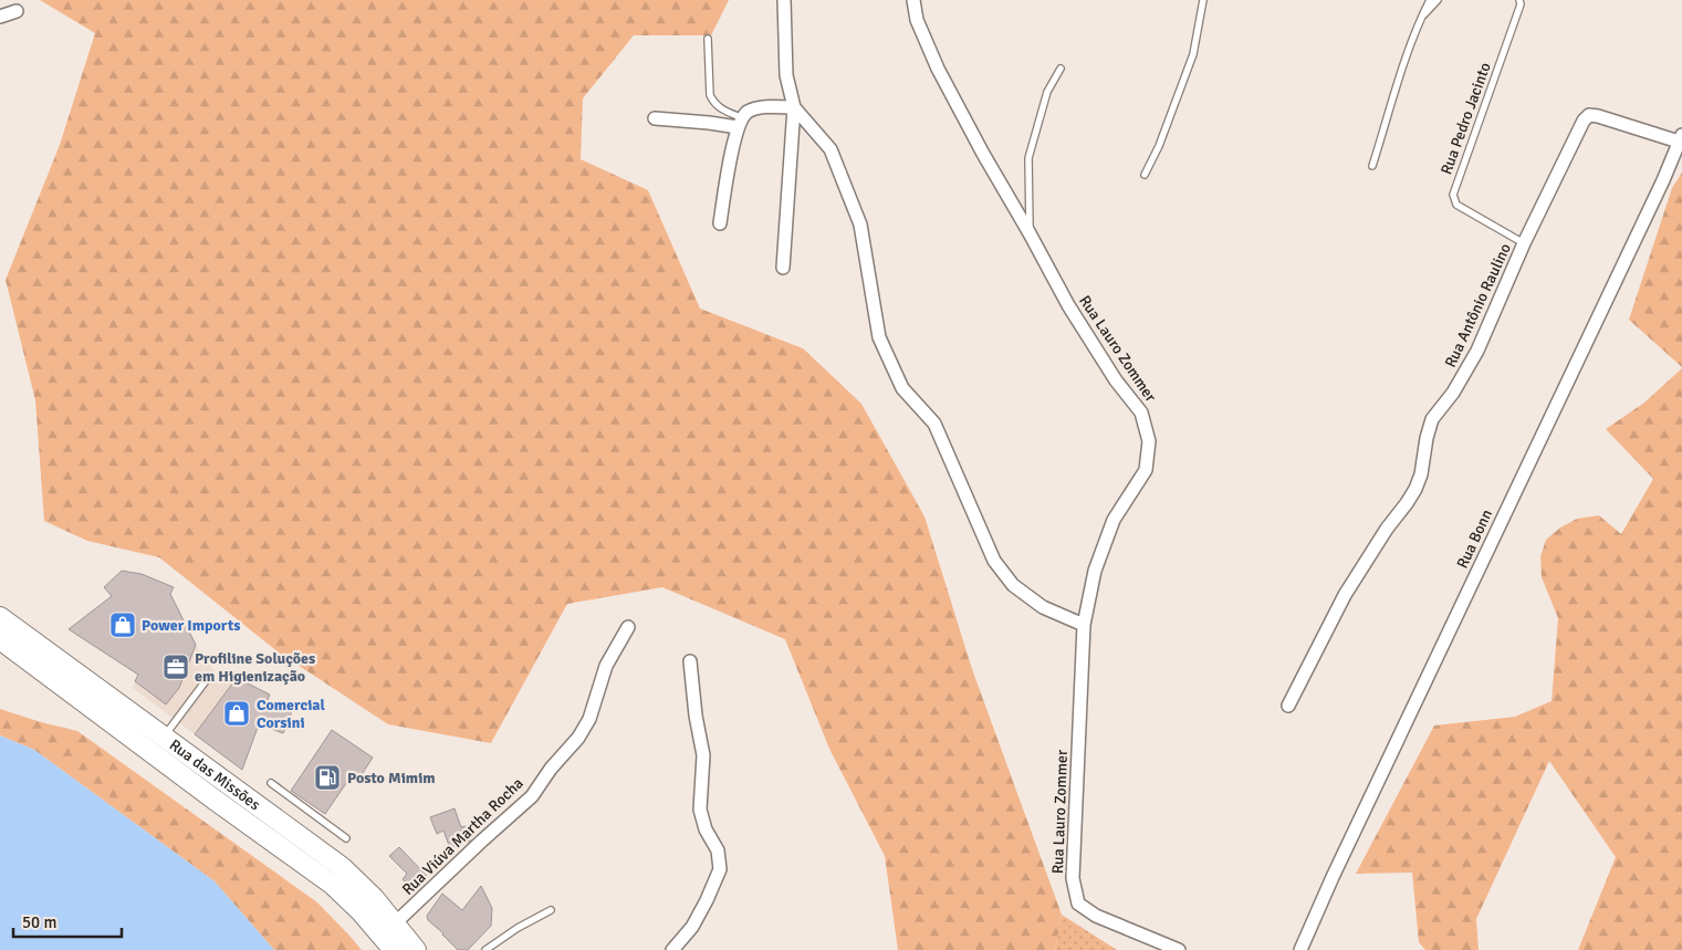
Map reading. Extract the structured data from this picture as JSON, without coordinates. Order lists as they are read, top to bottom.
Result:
{
  "streets": {
    "main road": ["Rua das Missões"],
    "street": [
      "Rua Antônio Raulino",
      "Rua Lauro Zommer",
      "Rua Bonn",
      "Rua Viúva Martha Rocha"
    ],
    "lane": ["Rua Pedro Jacinto"]
  },
  "crossings": [
    ["Rua Pedro Jacinto", "Rua Antônio Raulino"],
    ["Rua Antônio Raulino", "Rua Bonn"],
    ["Rua das Missões", "Rua Viúva Martha Rocha"]
  ],
  "places": {
    "shop": ["Power Imports", "Comercial Corsini"],
    "office": ["Profiline Soluções em Higienização"],
    "fuel station": ["Posto Mimim"]
  },
  "scale_bar": "50 m"
}
